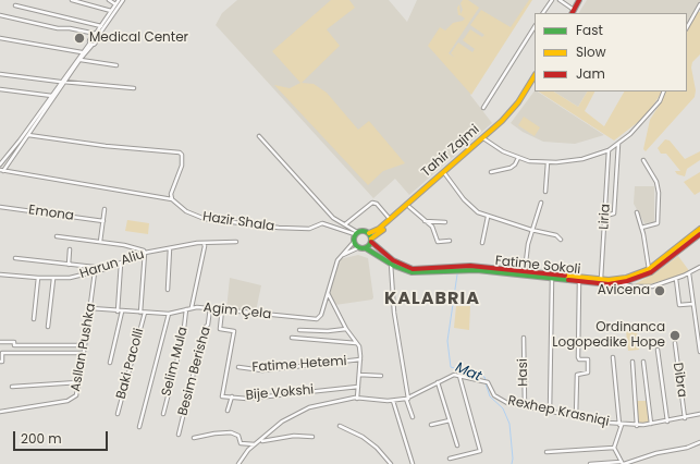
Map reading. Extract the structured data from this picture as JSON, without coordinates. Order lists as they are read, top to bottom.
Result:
{
  "streets": {
    "street": [
      "Tahir Zajmi",
      "Emona",
      "Liria",
      "Hazir Shala",
      "Harun Aliu",
      "Fatime Sokoli",
      "Agim Çela",
      "Asllan Pushka",
      "Selim Mula",
      "Baki Pacolli",
      "Fatime Hetemi",
      "Besim Berisha",
      "Hasi",
      "Dibra",
      "Bije Vokshi",
      "Rexhep Krasniqi"
    ]
  },
  "crossings": [
    ["Tahir Zajmi", "Hazir Shala"],
    ["Tahir Zajmi", "Fatime Sokoli"],
    ["Tahir Zajmi", "Agim Çela"],
    ["Liria", "Fatime Sokoli"],
    ["Hazir Shala", "Fatime Sokoli"],
    ["Hazir Shala", "Agim Çela"],
    ["Harun Aliu", "Asllan Pushka"],
    ["Fatime Sokoli", "Agim Çela"],
    ["Agim Çela", "Asllan Pushka"],
    ["Agim Çela", "Selim Mula"],
    ["Agim Çela", "Baki Pacolli"],
    ["Agim Çela", "Besim Berisha"],
    ["Agim Çela", "Bije Vokshi"],
    ["Hasi", "Rexhep Krasniqi"],
    ["Dibra", "Rexhep Krasniqi"]
  ],
  "districts": ["KALABRIA"],
  "water": ["Mat"],
  "places": ["Medical Center", "Avicena", "Ordinanca Logopedike Hope"],
  "legend": ["Fast", "Slow", "Jam"],
  "scale_bar": "200 m"
}
